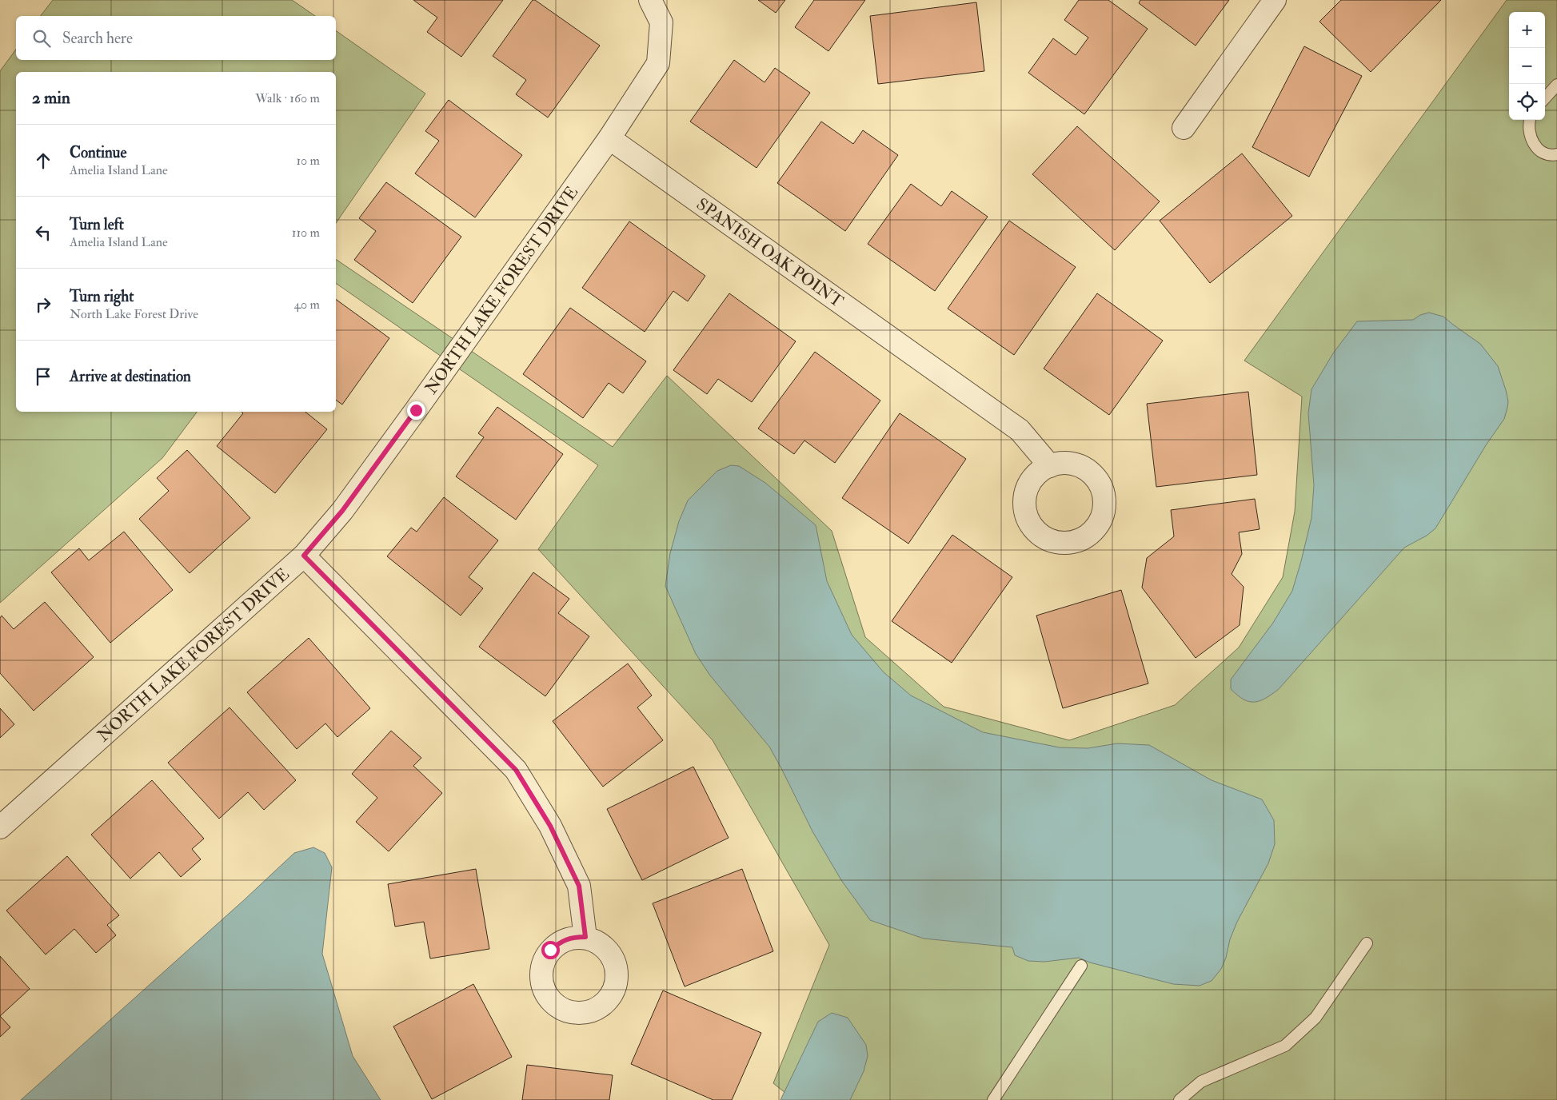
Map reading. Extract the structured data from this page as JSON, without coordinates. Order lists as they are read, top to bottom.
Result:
{
  "streets": {
    "street": ["SPANISH OAK POINT", "NORTH LAKE FOREST DRIVE"]
  },
  "crossings": [
    ["SPANISH OAK POINT", "NORTH LAKE FOREST DRIVE"]
  ],
  "page": {
    "map_buttons": ["+", "−"],
    "search": "Search here",
    "heading": ["2 min", "Walk · 160 m"],
    "list": [
      ["Continue", "Amelia Island Lane", "10 m"],
      ["Turn left", "Amelia Island Lane", "110 m"],
      ["Turn right", "North Lake Forest Drive", "40 m"],
      "Arrive at destination"
    ]
  }
}
